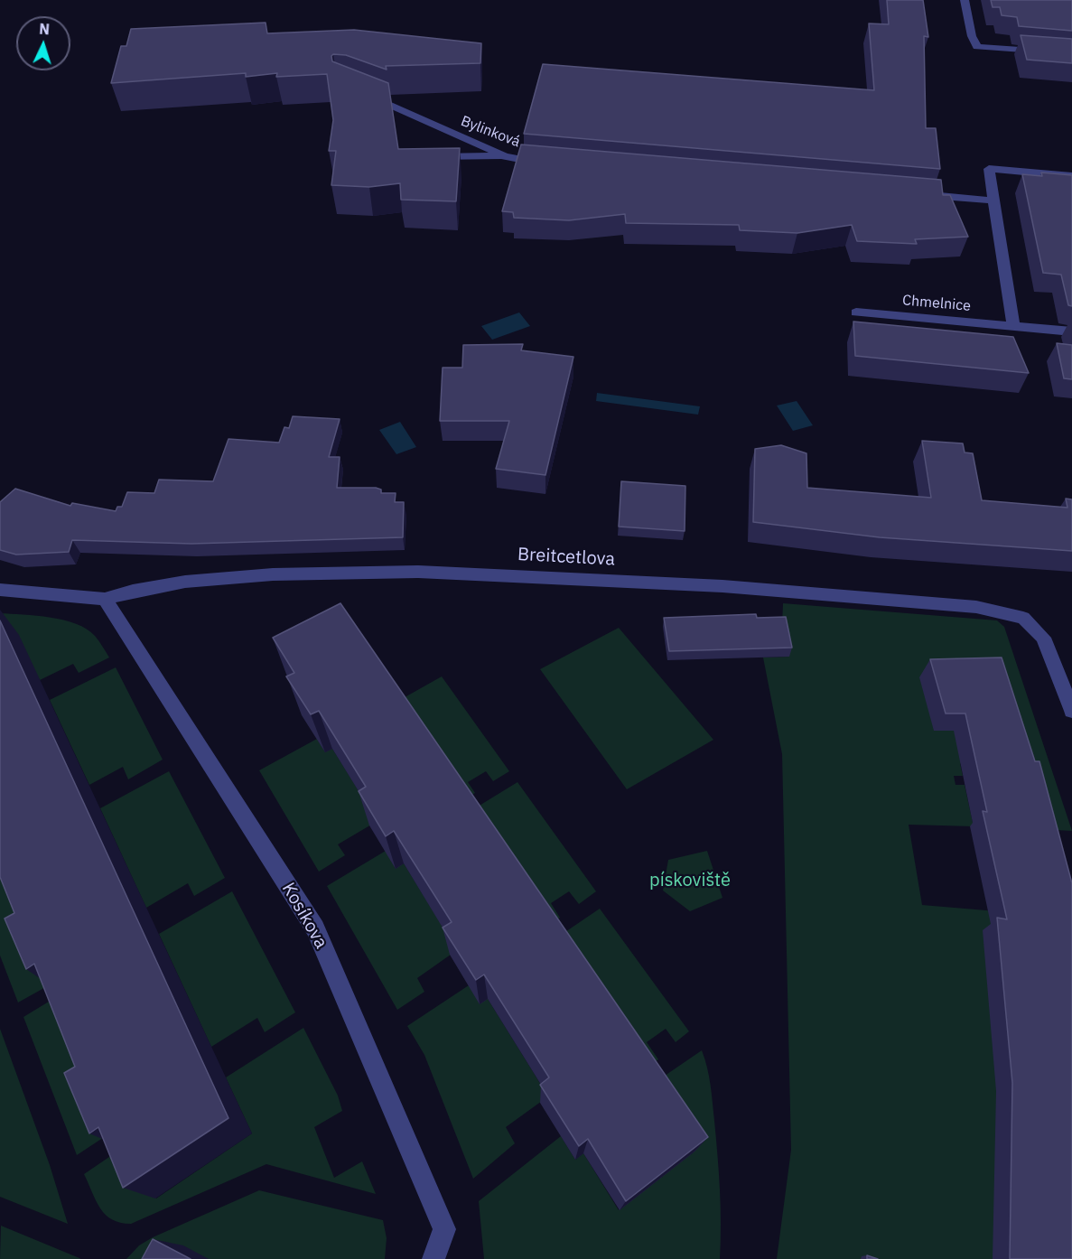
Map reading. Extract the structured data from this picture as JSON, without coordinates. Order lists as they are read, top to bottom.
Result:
{
  "streets": {
    "street": [
      "Bylinková",
      "Chmelnice",
      "Breitcetlova",
      "Kosíkova"
    ]
  },
  "crossings": [
    ["Breitcetlova", "Kosíkova"]
  ],
  "parks": ["pískoviště"],
  "north": "top"
}
